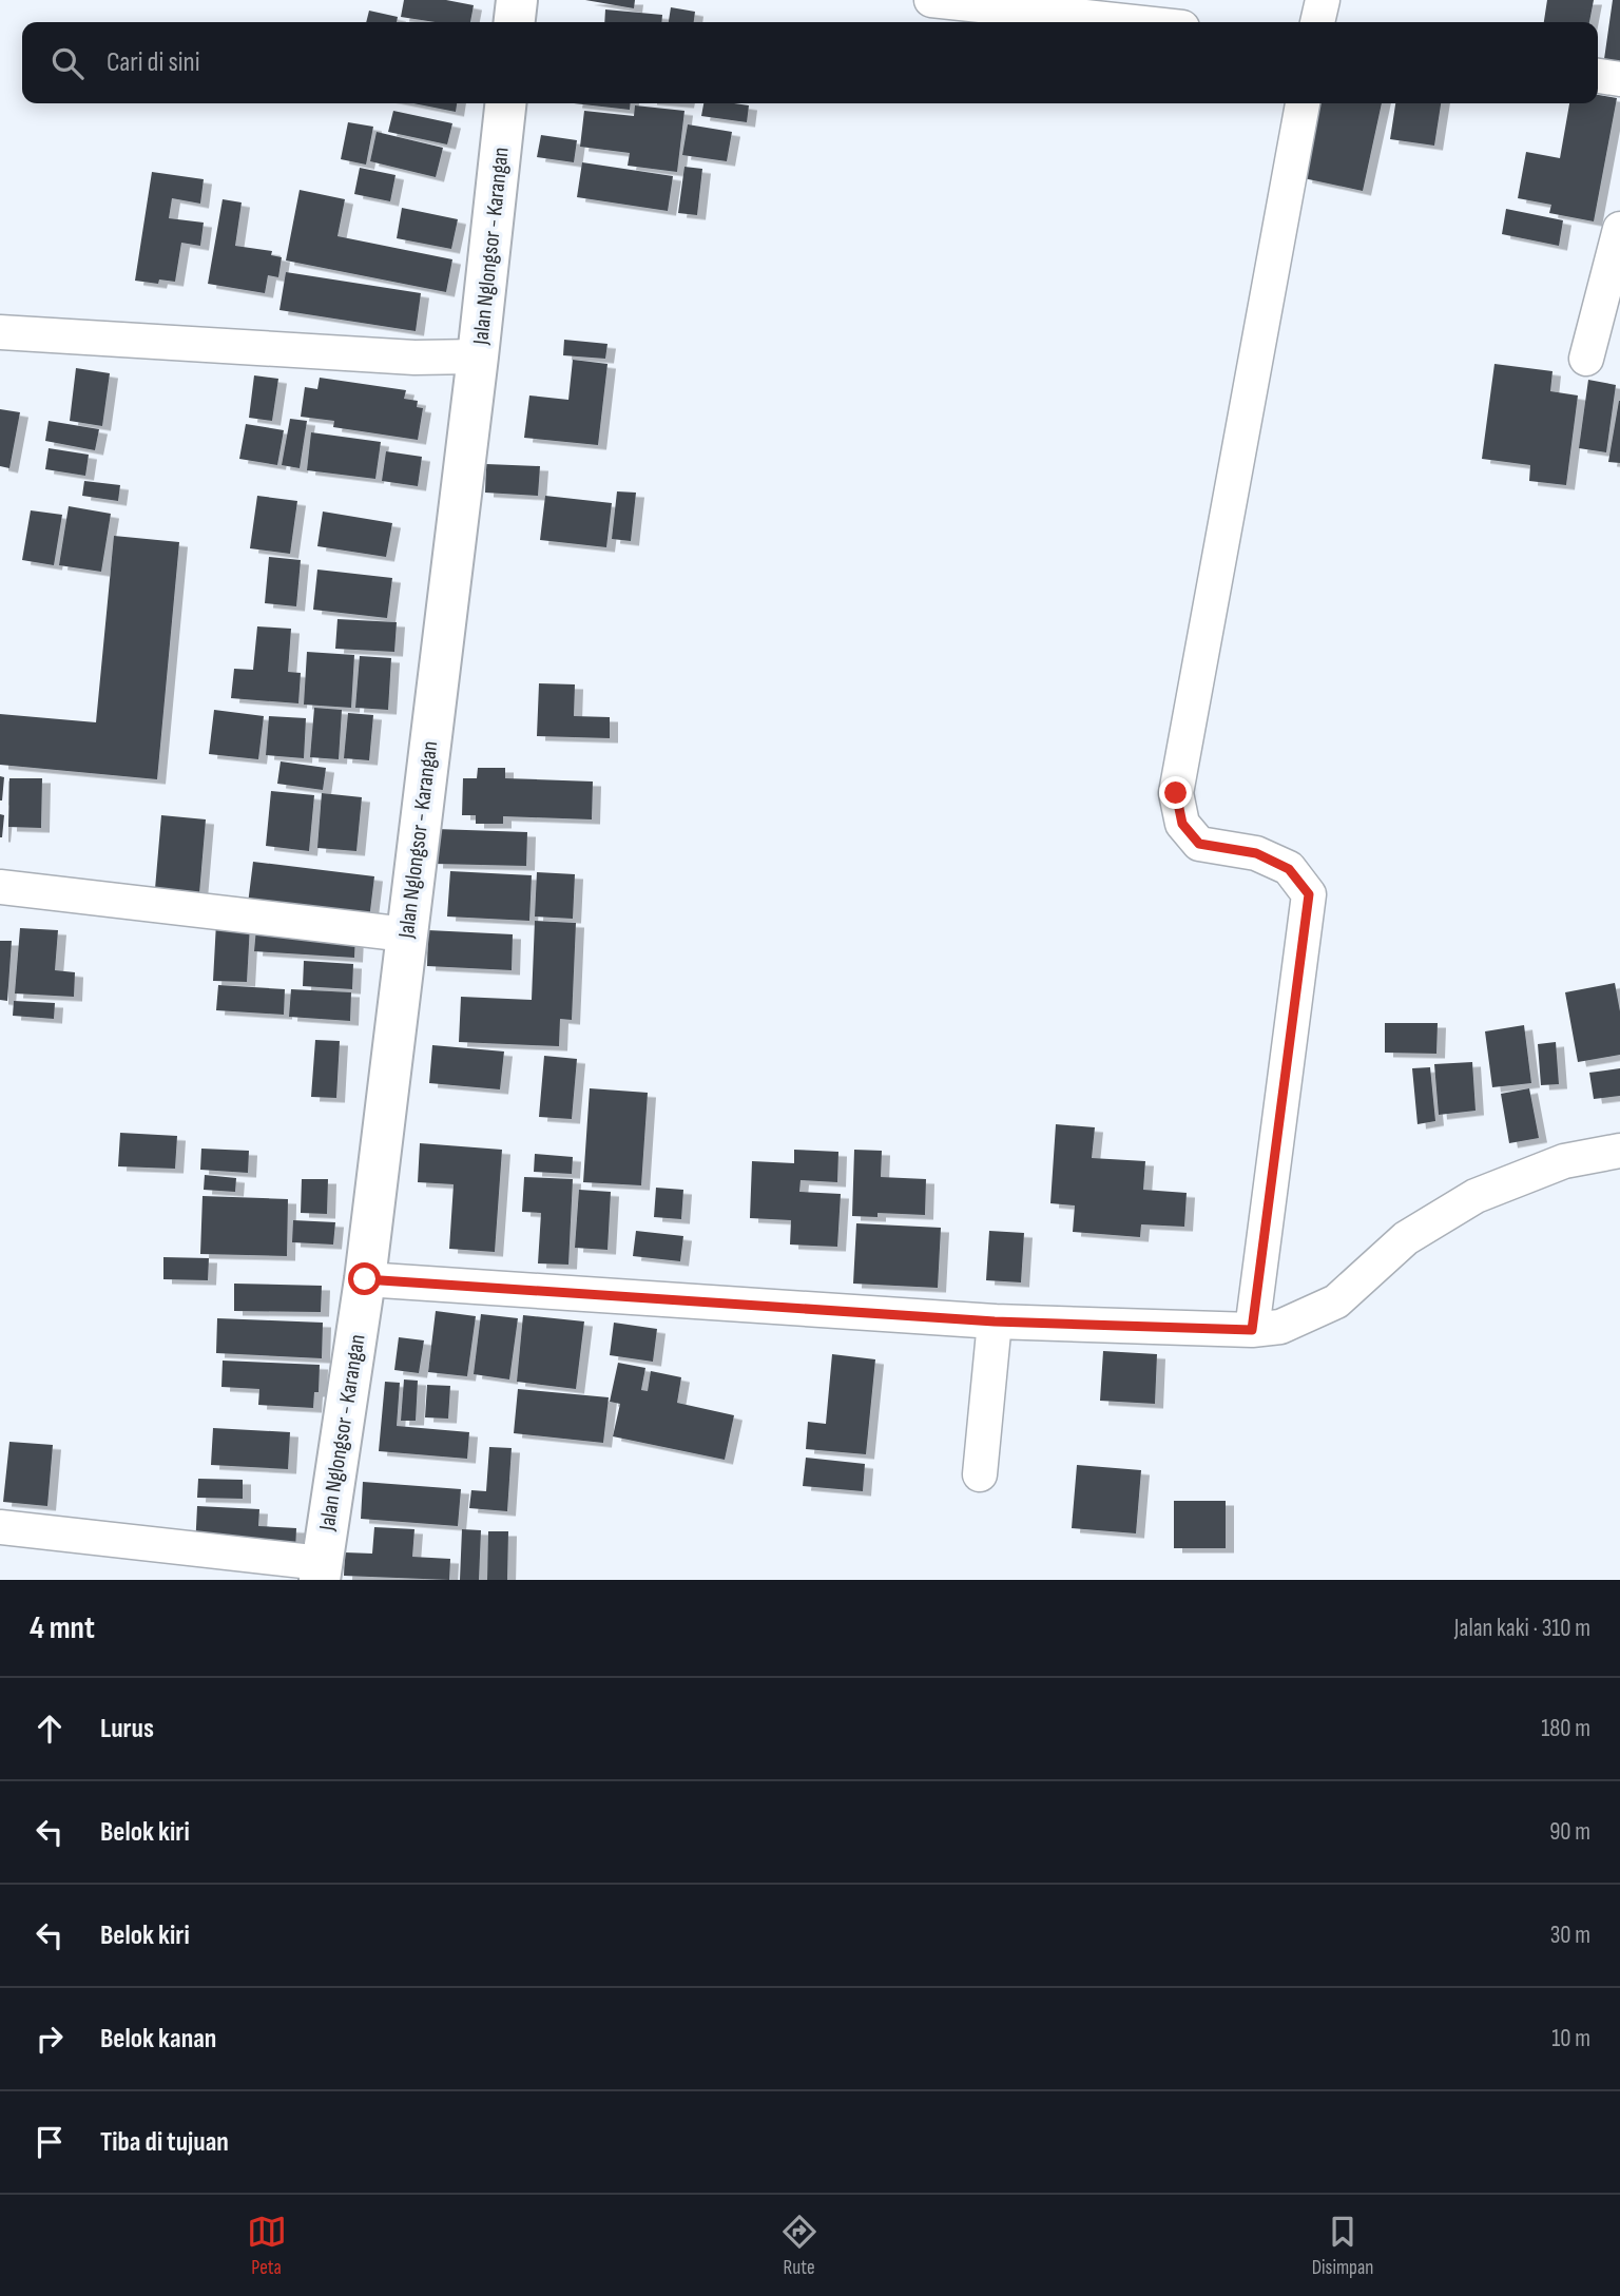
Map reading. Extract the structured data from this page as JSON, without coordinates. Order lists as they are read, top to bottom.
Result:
{
  "streets": {
    "highway": ["Jalan Nglongsor - Karangan"]
  },
  "page": {
    "search": "Cari di sini",
    "heading": ["4 mnt", "Jalan kaki · 310 m"],
    "list": [
      ["Lurus", "180 m"],
      ["Belok kiri", "90 m"],
      ["Belok kiri", "30 m"],
      ["Belok kanan", "10 m"],
      "Tiba di tujuan"
    ],
    "nav": ["Peta", "Rute", "Disimpan"]
  }
}
